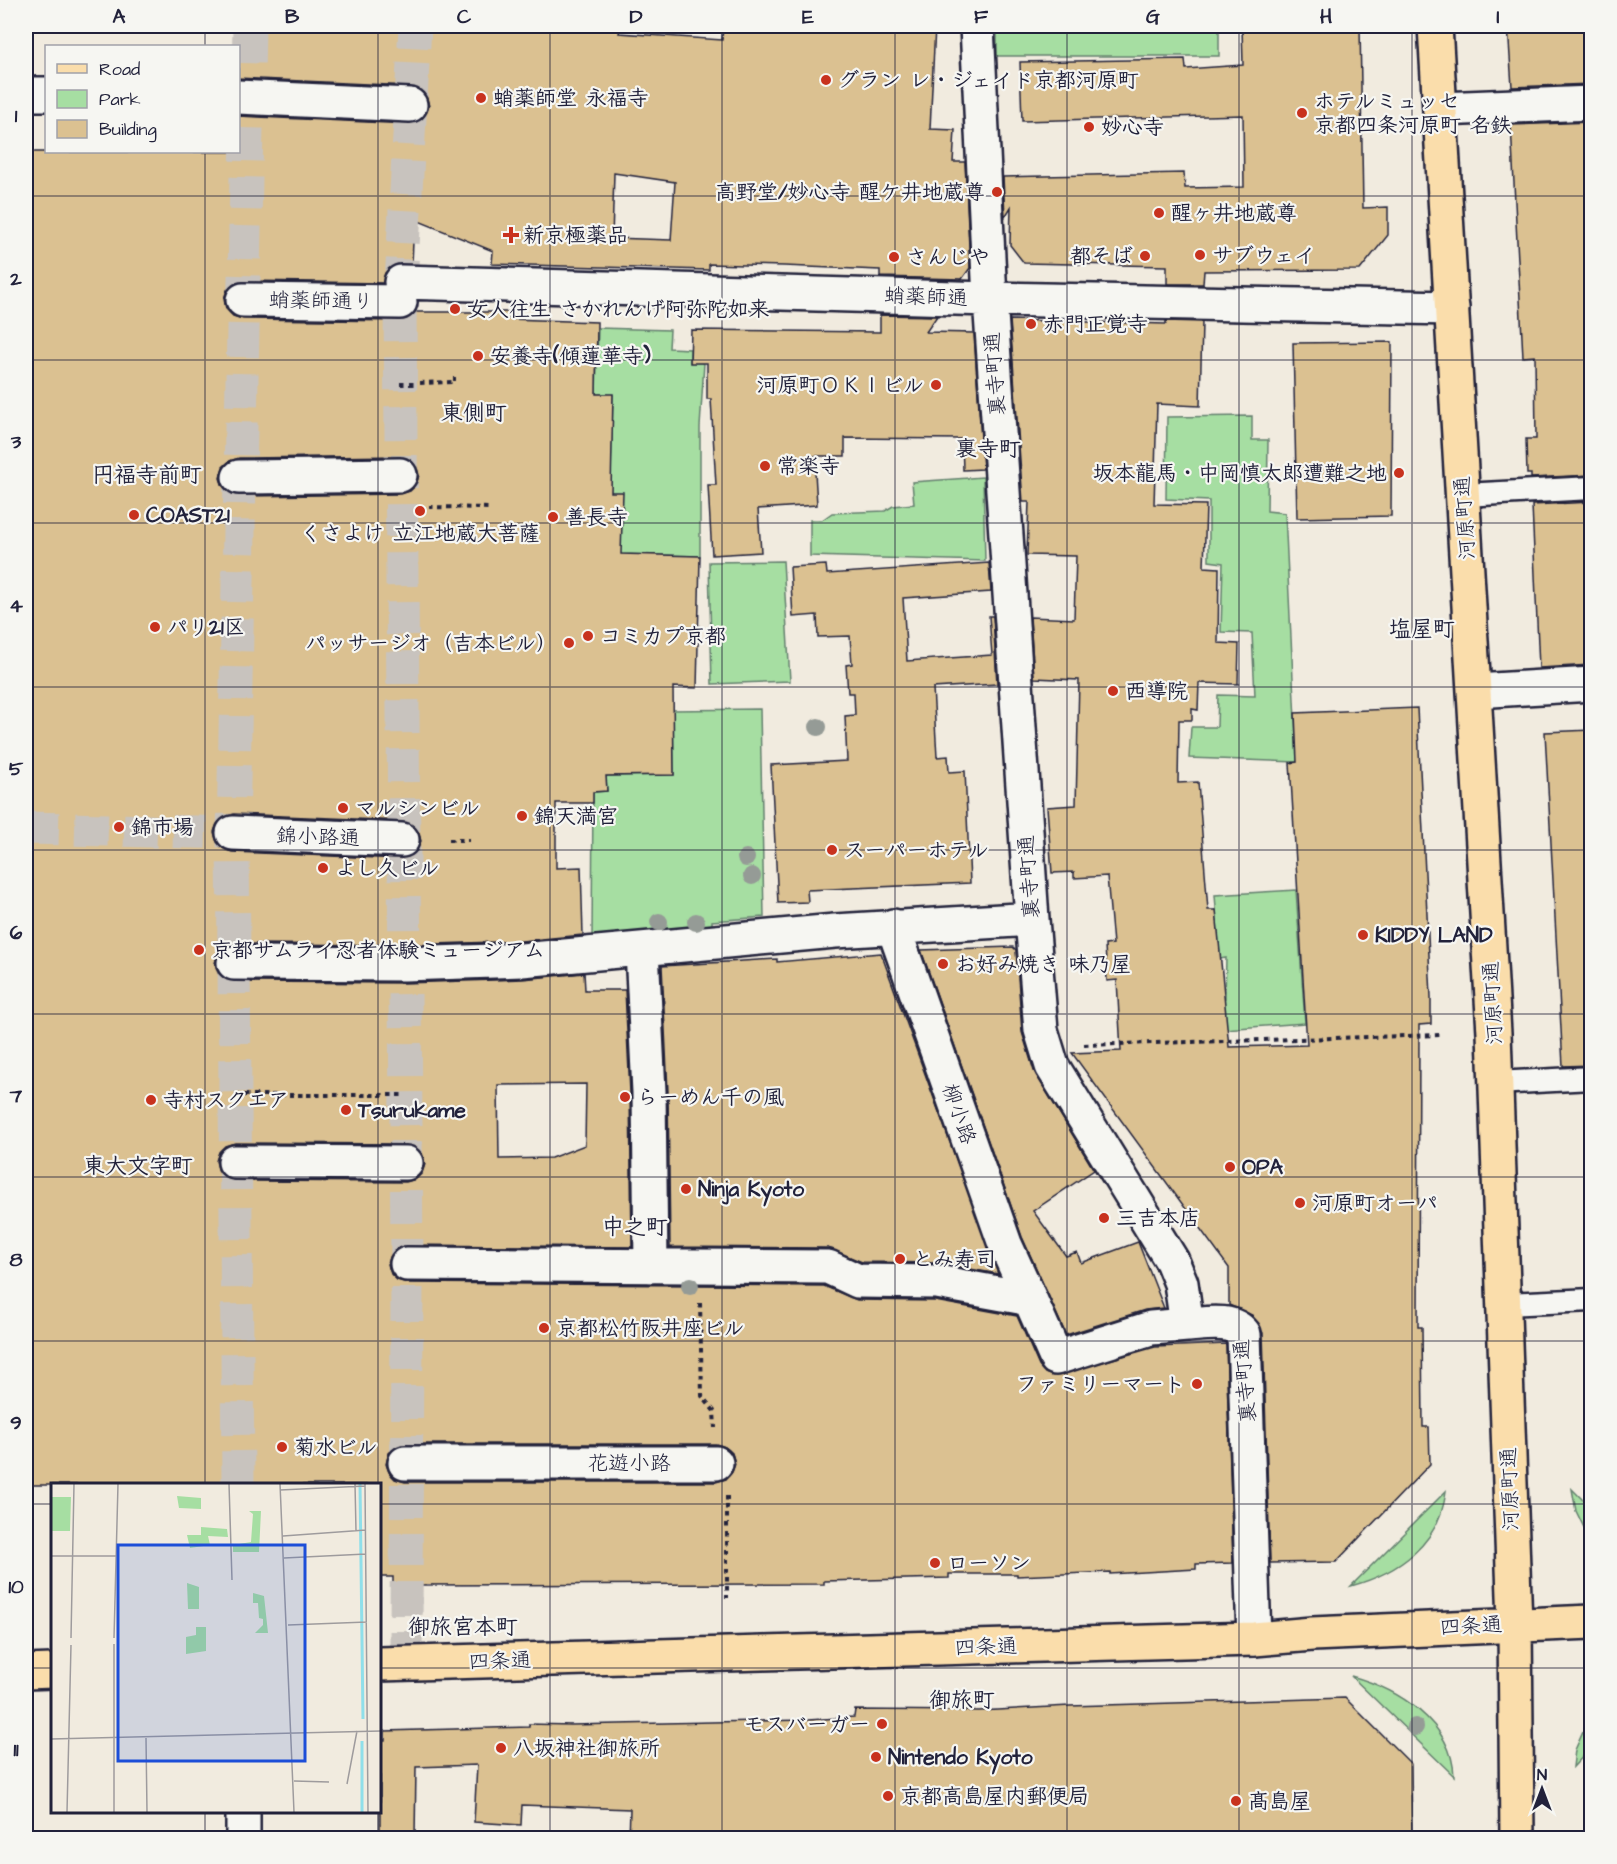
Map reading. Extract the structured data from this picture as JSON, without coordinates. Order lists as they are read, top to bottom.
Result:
{
  "streets": {
    "main road": ["河原町通", "四条通"],
    "street": [
      "蛸薬師通",
      "蛸薬師通り",
      "裏寺町通",
      "錦小路通",
      "柳小路",
      "花遊小路"
    ]
  },
  "crossings": [
    ["蛸薬師通", "蛸薬師通り"],
    ["蛸薬師通", "裏寺町通"],
    ["蛸薬師通", "河原町通"],
    ["裏寺町通", "柳小路"],
    ["裏寺町通", "四条通"],
    ["河原町通", "四条通"]
  ],
  "districts": [
    "東側町",
    "裏寺町",
    "円福寺前町",
    "塩屋町",
    "東大文字町",
    "中之町",
    "御旅宮本町",
    "御旅町"
  ],
  "places": {
    "other": [
      "グラン レ・ジェイド京都河原町",
      "蛸薬師堂 永福寺",
      "ホテルミュッセ 京都四条河原町 名鉄",
      "妙心寺",
      "高野堂/妙心寺 醒ケ井地蔵尊",
      "醒ヶ井地蔵尊",
      "サブウェイ",
      "都そば",
      "さんじや",
      "女人往生 さかれんげ阿弥陀如来",
      "赤門正覚寺",
      "安養寺(傾蓮華寺)",
      "河原町ＯＫＩビル",
      "常楽寺",
      "坂本龍馬・中岡慎太郎遭難之地",
      "くさよけ 立江地蔵大菩薩",
      "COAST21",
      "善長寺",
      "パリ21区",
      "コミカプ京都",
      "パッサージオ（吉本ビル）",
      "西導院",
      "マルシンビル",
      "錦天満宮",
      "錦市場",
      "スーパーホテル",
      "よし久ビル",
      "KIDDY LAND",
      "京都サムライ忍者体験ミュージアム",
      "お好み焼き 味乃屋",
      "らーめん千の風",
      "寺村スクエア",
      "Tsurukame",
      "OPA",
      "Ninja Kyoto",
      "河原町オーパ",
      "三吉本店",
      "とみ寿司",
      "京都松竹阪井座ビル",
      "ファミリーマート",
      "菊水ビル",
      "ローソン",
      "モスバーガー",
      "八坂神社御旅所",
      "Nintendo Kyoto",
      "京都高島屋内郵便局",
      "髙島屋"
    ],
    "health": ["新京極薬品"]
  },
  "legend": ["Road", "Park", "Building"],
  "north": "top",
  "grid": {
    "columns": [
      "A",
      "B",
      "C",
      "D",
      "E",
      "F",
      "G",
      "H",
      "I"
    ],
    "rows": [
      "1",
      "2",
      "3",
      "4",
      "5",
      "6",
      "7",
      "8",
      "9",
      "10",
      "11"
    ]
  }
}
